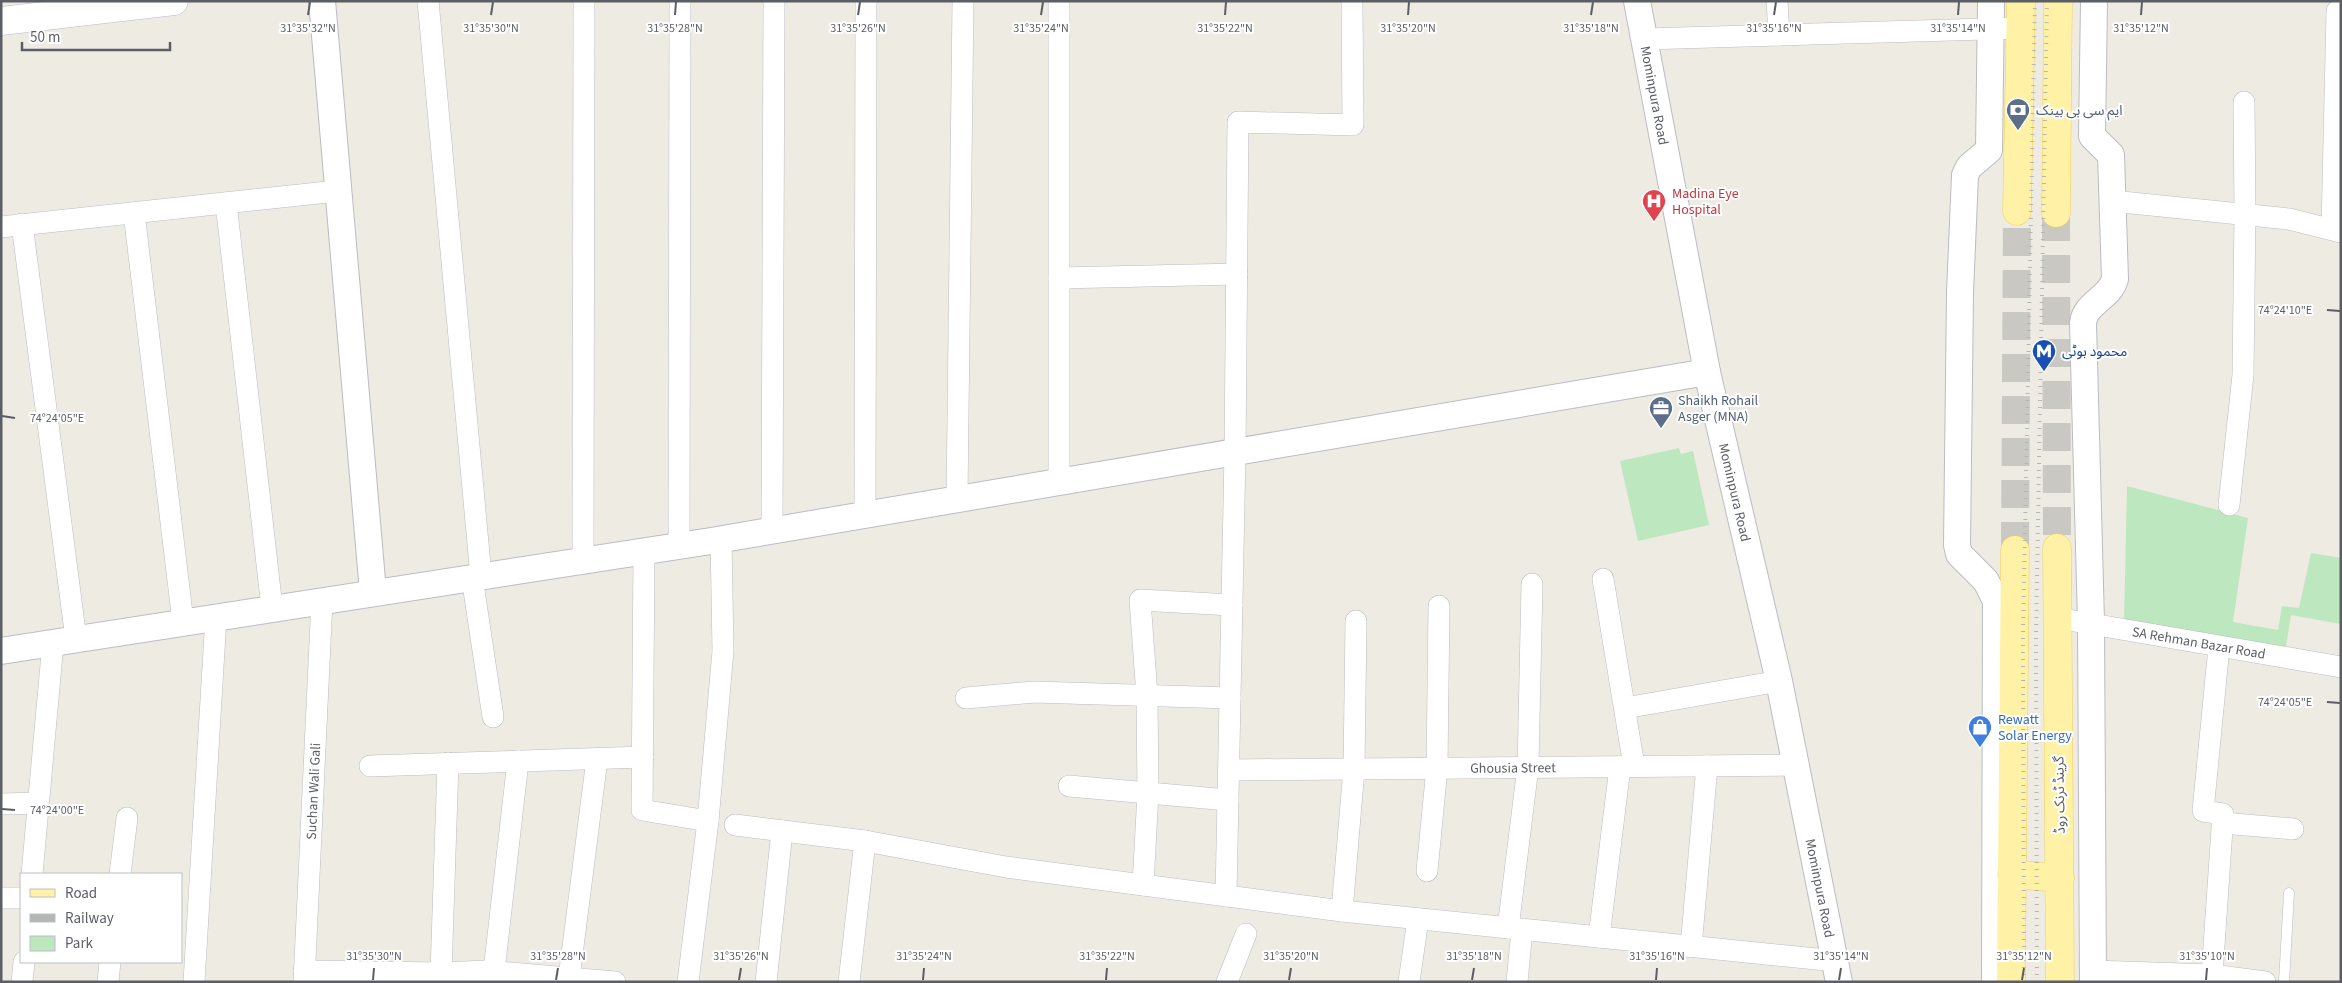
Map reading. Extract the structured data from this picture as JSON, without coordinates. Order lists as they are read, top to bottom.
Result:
{
  "streets": {
    "main road": ["گرینڈ ٹرنک روڈ"],
    "street": [
      "Mominpura Road",
      "SA Rehman Bazar Road",
      "Ghousia Street",
      "Suchan Wali Gali"
    ]
  },
  "crossings": [
    ["Mominpura Road", "Ghousia Street"],
    ["SA Rehman Bazar Road", "گرینڈ ٹرنک روڈ"]
  ],
  "places": {
    "bank": ["ایم سی بی بینک"],
    "hospital": ["Madina Eye Hospital"],
    "metro station": ["محمود بوٹی"],
    "office": ["Shaikh Rohail Asger (MNA)"],
    "shop": ["Rewatt Solar Energy"]
  },
  "legend": ["Road", "Railway", "Park"],
  "scale_bar": "50 m",
  "coordinates": [
    "31°35'20\"N",
    "31°35'32\"N",
    "31°35'30\"N",
    "31°35'28\"N",
    "31°35'26\"N",
    "31°35'24\"N",
    "31°35'22\"N",
    "31°35'18\"N",
    "31°35'16\"N",
    "31°35'14\"N",
    "31°35'12\"N",
    "74°24'10\"E",
    "74°24'05\"E",
    "74°24'00\"E",
    "31°35'10\"N"
  ]
}
